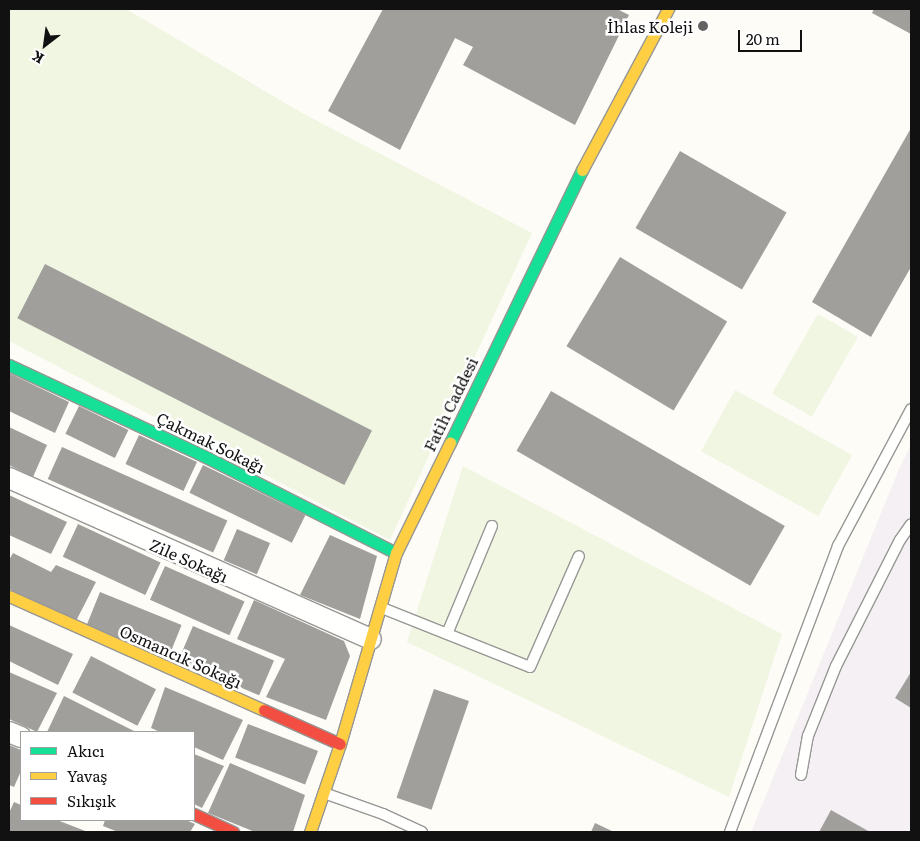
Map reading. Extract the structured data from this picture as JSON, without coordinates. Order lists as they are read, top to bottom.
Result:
{
  "streets": {
    "main road": ["Fatih Caddesi", "Çakmak Sokağı", "Osmancık Sokağı"],
    "street": ["Zile Sokağı"]
  },
  "crossings": [
    ["Fatih Caddesi", "Çakmak Sokağı"],
    ["Fatih Caddesi", "Zile Sokağı"],
    ["Fatih Caddesi", "Osmancık Sokağı"]
  ],
  "places": ["İhlas Koleji"],
  "legend": ["Akıcı", "Yavaş", "Sıkışık"],
  "scale_bar": "20 m",
  "north": "bottom left"
}
